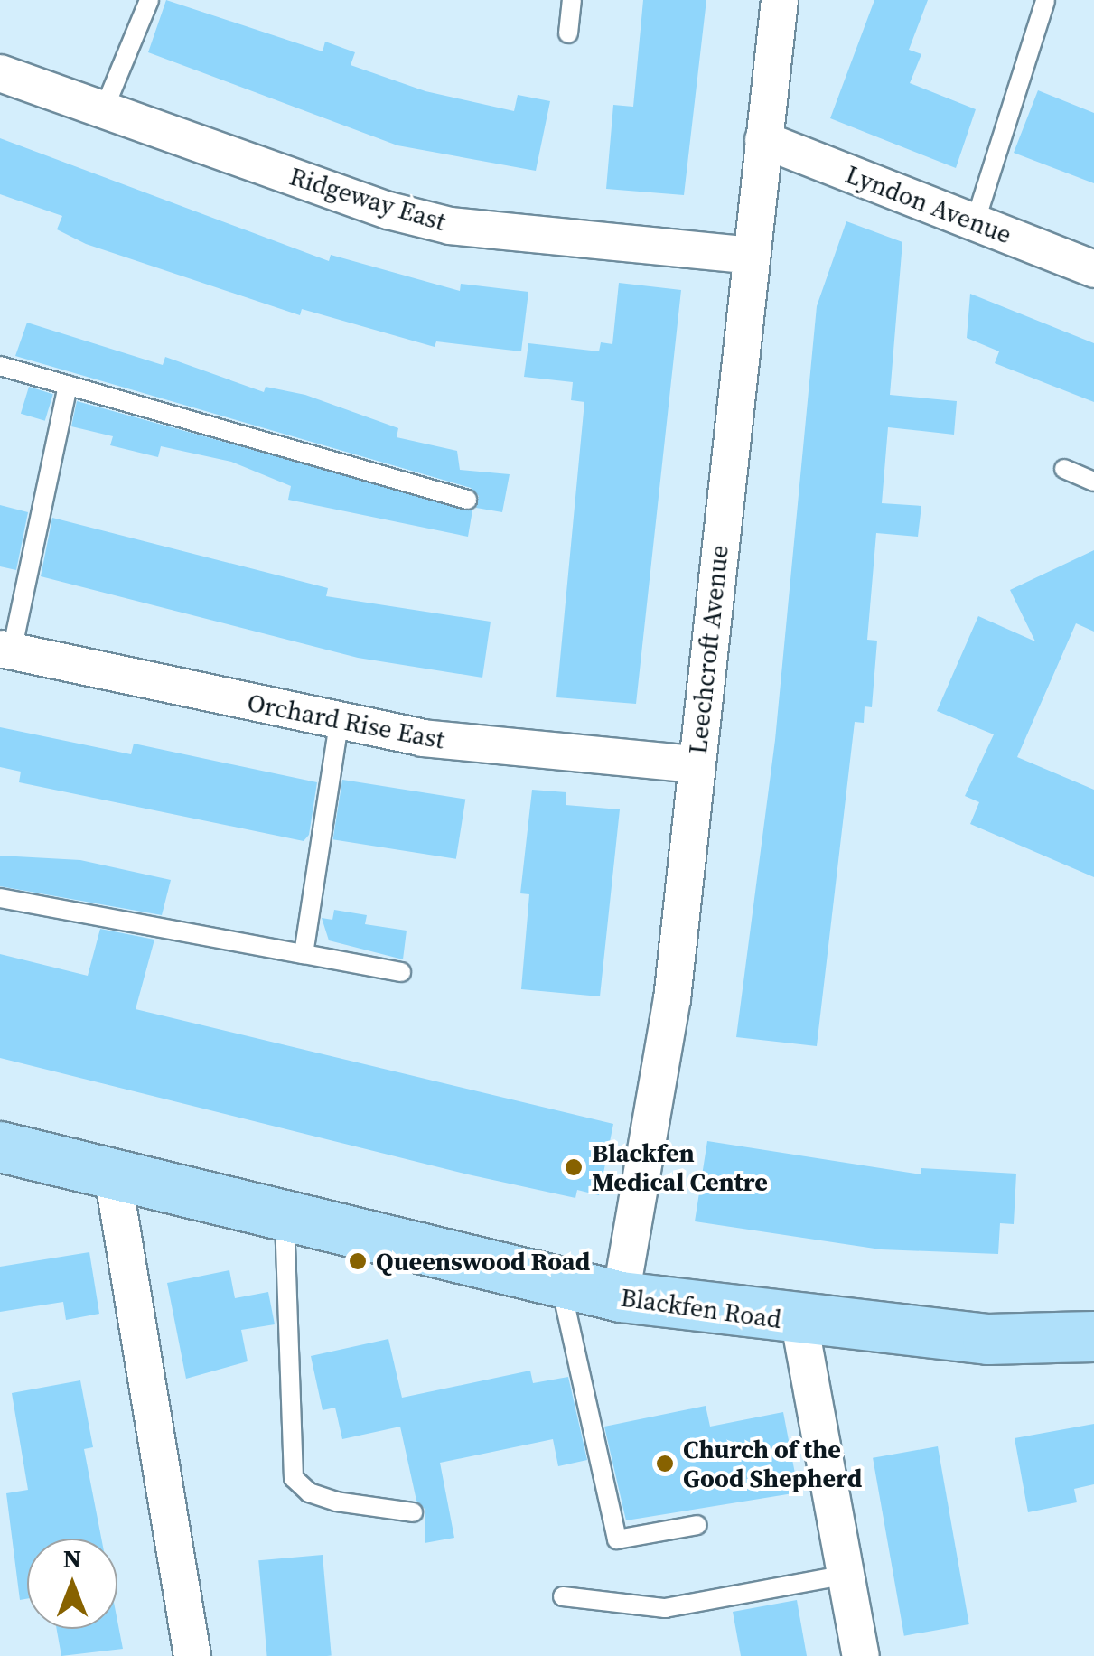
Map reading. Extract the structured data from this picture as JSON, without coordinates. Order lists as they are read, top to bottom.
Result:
{
  "streets": {
    "main road": ["Blackfen Road"],
    "street": [
      "Ridgeway East",
      "Lyndon Avenue",
      "Leechcroft Avenue",
      "Orchard Rise East"
    ]
  },
  "crossings": [
    ["Ridgeway East", "Leechcroft Avenue"],
    ["Lyndon Avenue", "Leechcroft Avenue"],
    ["Leechcroft Avenue", "Orchard Rise East"],
    ["Leechcroft Avenue", "Blackfen Road"]
  ],
  "places": ["Blackfen Medical Centre", "Queenswood Road", "Church of the Good Shepherd"],
  "north": "top"
}
